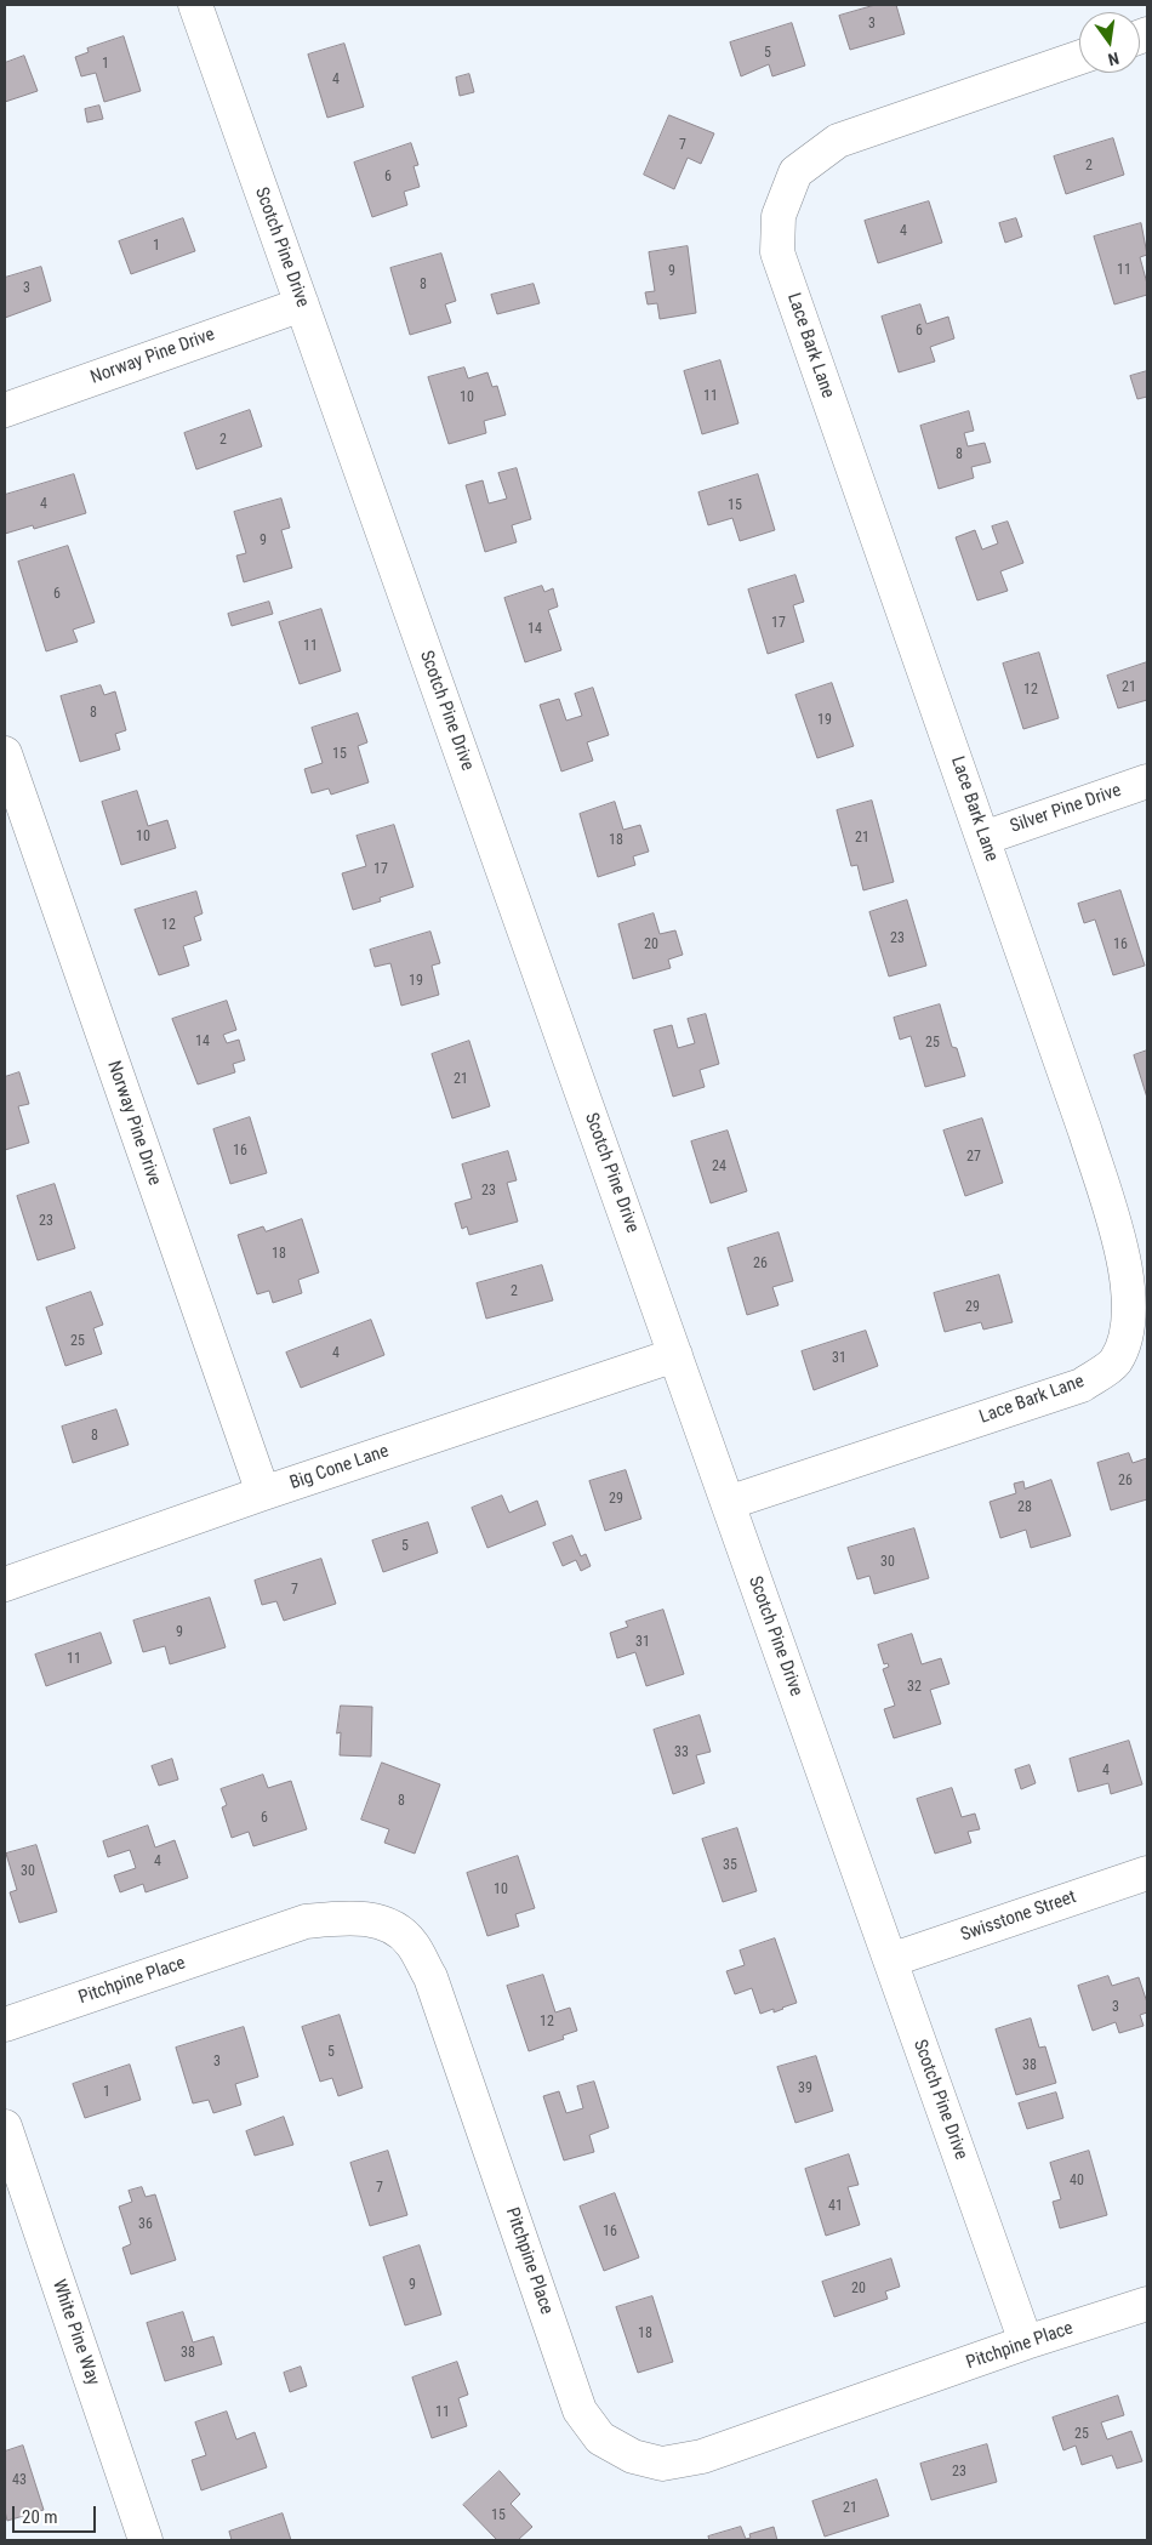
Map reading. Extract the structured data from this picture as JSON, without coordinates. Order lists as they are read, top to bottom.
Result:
{
  "streets": {
    "street": [
      "Scotch Pine Drive",
      "Lace Bark Lane",
      "Norway Pine Drive",
      "Silver Pine Drive",
      "Big Cone Lane",
      "Swisstone Street",
      "Pitchpine Place",
      "White Pine Way"
    ]
  },
  "crossings": [
    ["Scotch Pine Drive", "Lace Bark Lane"],
    ["Scotch Pine Drive", "Norway Pine Drive"],
    ["Scotch Pine Drive", "Big Cone Lane"],
    ["Scotch Pine Drive", "Swisstone Street"],
    ["Scotch Pine Drive", "Pitchpine Place"],
    ["Lace Bark Lane", "Silver Pine Drive"],
    ["Norway Pine Drive", "Big Cone Lane"]
  ],
  "house_numbers": [
    "3",
    "5",
    "1",
    "4",
    "7",
    "2",
    "6",
    "4",
    "1",
    "11",
    "9",
    "8",
    "3",
    "6",
    "11",
    "10",
    "2",
    "8",
    "4",
    "15",
    "9",
    "6",
    "17",
    "14",
    "11",
    "21",
    "12",
    "8",
    "19",
    "15",
    "10",
    "21",
    "18",
    "17",
    "12",
    "23",
    "20",
    "16",
    "19",
    "14",
    "25",
    "21",
    "16",
    "27",
    "24",
    "23",
    "23",
    "18",
    "26",
    "2",
    "29",
    "25",
    "4",
    "31",
    "8",
    "26",
    "29",
    "28",
    "5",
    "30",
    "7",
    "9",
    "31",
    "11",
    "32",
    "33",
    "4",
    "8",
    "6",
    "4",
    "35",
    "30",
    "10",
    "3",
    "12",
    "5",
    "3",
    "38",
    "39",
    "1",
    "40",
    "7",
    "41",
    "36",
    "16",
    "9",
    "20",
    "18",
    "38",
    "11",
    "25",
    "23",
    "43",
    "21",
    "15"
  ],
  "scale_bar": "20 m",
  "north": "bottom"
}
